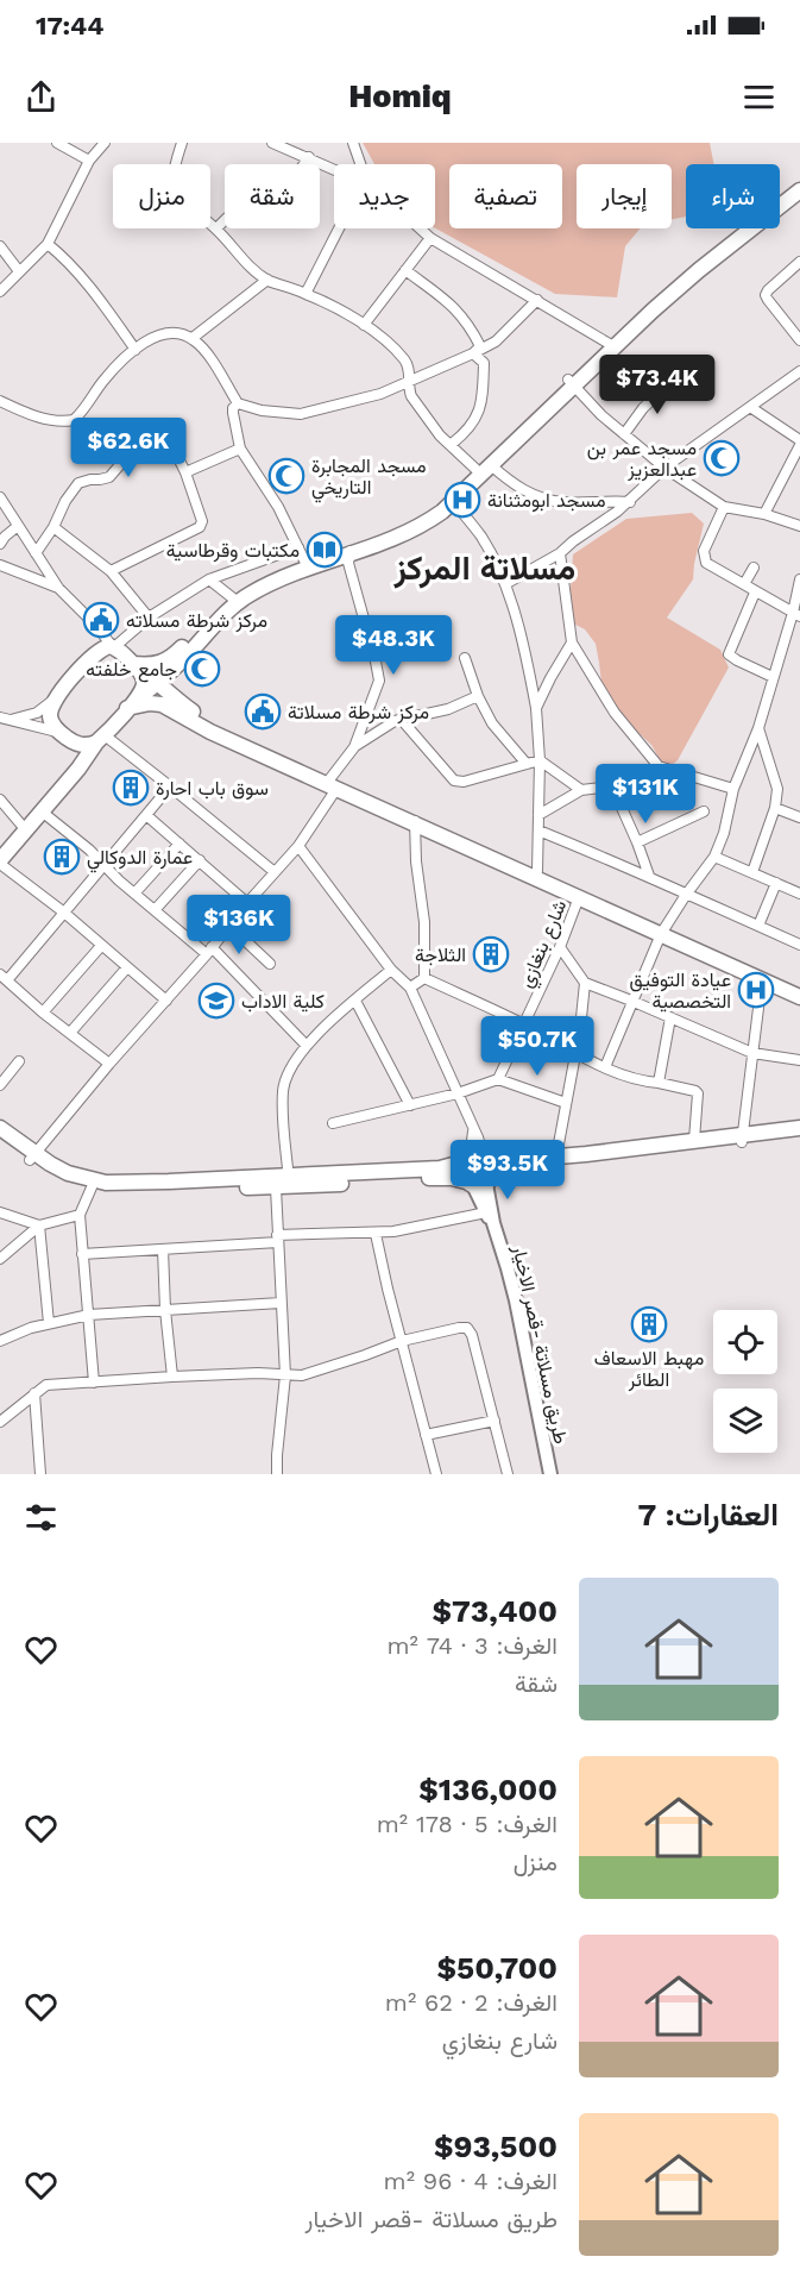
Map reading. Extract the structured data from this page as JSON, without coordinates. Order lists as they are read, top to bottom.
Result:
{
  "streets": {
    "main road": ["طريق مسلاتة -قصر الاخيار"],
    "street": ["شارع بنغازي"]
  },
  "districts": ["مسلاتة المركز"],
  "places": {
    "mosque": ["مسجد عمر بن عبدالعزيز", "مسجد المجابرة التاريخي", "جامع خلفته"],
    "hospital": ["مسجد ابومثنانة", "عيادة التوفيق التخصصية"],
    "library": ["مكتبات وقرطاسية"],
    "public building": ["مركز شرطة مسلاته", "مركز شرطة مسلاتة"],
    "building": [
      "سوق باب احارة",
      "عمارة الدوكالي",
      "الثلاجة",
      "مهبط الاسعاف الطائر"
    ],
    "school or university": ["كلية الاداب"]
  },
  "page": {
    "status": "17:44",
    "header": "Homiq",
    "chip": [
      "شراء",
      "إيجار",
      "تصفية",
      "جديد",
      "شقة",
      "منزل"
    ],
    "price": [
      "$73.4K",
      "$62.6K",
      "$48.3K",
      "$131K",
      "$136K",
      "$50.7K",
      "$93.5K"
    ],
    "heading": "العقارات: 7",
    "list": [
      {
        "name": "$73,400",
        "note": "الغرف: 3 · 74 m² · شقة"
      },
      {
        "name": "$136,000",
        "note": "الغرف: 5 · 178 m² · منزل"
      },
      {
        "name": "$50,700",
        "note": "الغرف: 2 · 62 m² · شارع بنغازي"
      },
      {
        "name": "$93,500",
        "note": "الغرف: 4 · 96 m² · طريق مسلاتة -قصر الاخيار"
      }
    ]
  }
}
